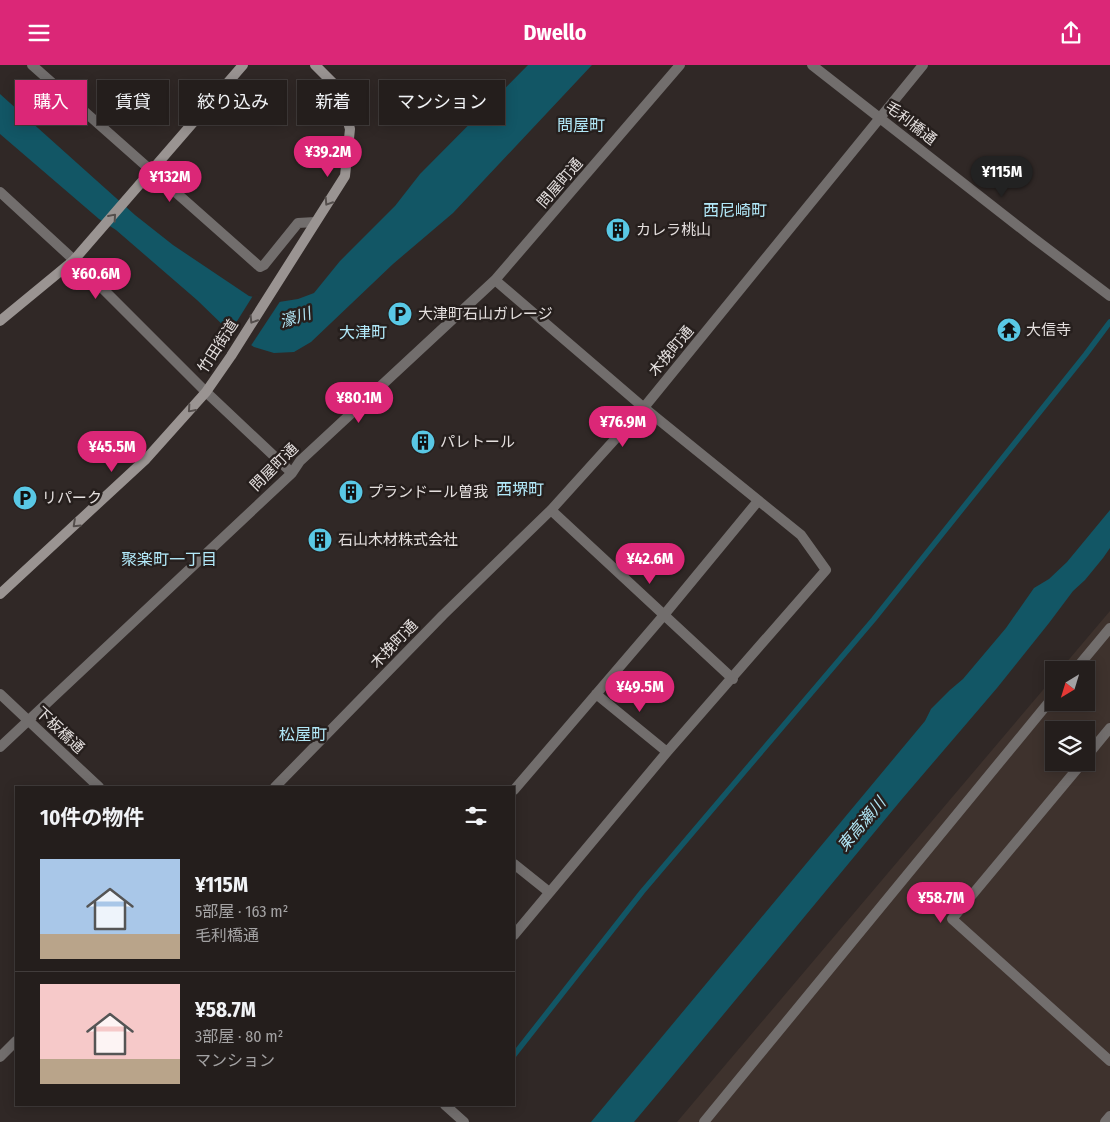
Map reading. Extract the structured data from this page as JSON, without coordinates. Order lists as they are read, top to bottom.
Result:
{
  "streets": {
    "main road": ["竹田街道"],
    "street": [
      "毛利橋通",
      "問屋町通",
      "木挽町通",
      "下板橋通"
    ]
  },
  "crossings": [
    ["毛利橋通", "木挽町通"],
    ["問屋町通", "下板橋通"]
  ],
  "one_way": ["竹田街道"],
  "districts": [
    "問屋町",
    "西尼崎町",
    "大津町",
    "西堺町",
    "聚楽町一丁目",
    "松屋町"
  ],
  "water": ["濠川", "東高瀬川"],
  "places": {
    "building": [
      "カレラ桃山",
      "パレトール",
      "プランドール曽我",
      "石山木材株式会社"
    ],
    "parking": ["大津町石山ガレージ", "リパーク"],
    "temple": ["大信寺"]
  },
  "north": "bottom left",
  "page": {
    "header": "Dwello",
    "chip": [
      "購入",
      "賃貸",
      "絞り込み",
      "新着",
      "マンション"
    ],
    "price": [
      "¥39.2M",
      "¥115M",
      "¥132M",
      "¥60.6M",
      "¥80.1M",
      "¥76.9M",
      "¥45.5M",
      "¥42.6M",
      "¥49.5M",
      "¥58.7M"
    ],
    "heading": "10件の物件",
    "list": [
      {
        "name": "¥115M",
        "note": "5部屋 · 163 m² · 毛利橋通"
      },
      {
        "name": "¥58.7M",
        "note": "3部屋 · 80 m² · マンション"
      }
    ]
  }
}
